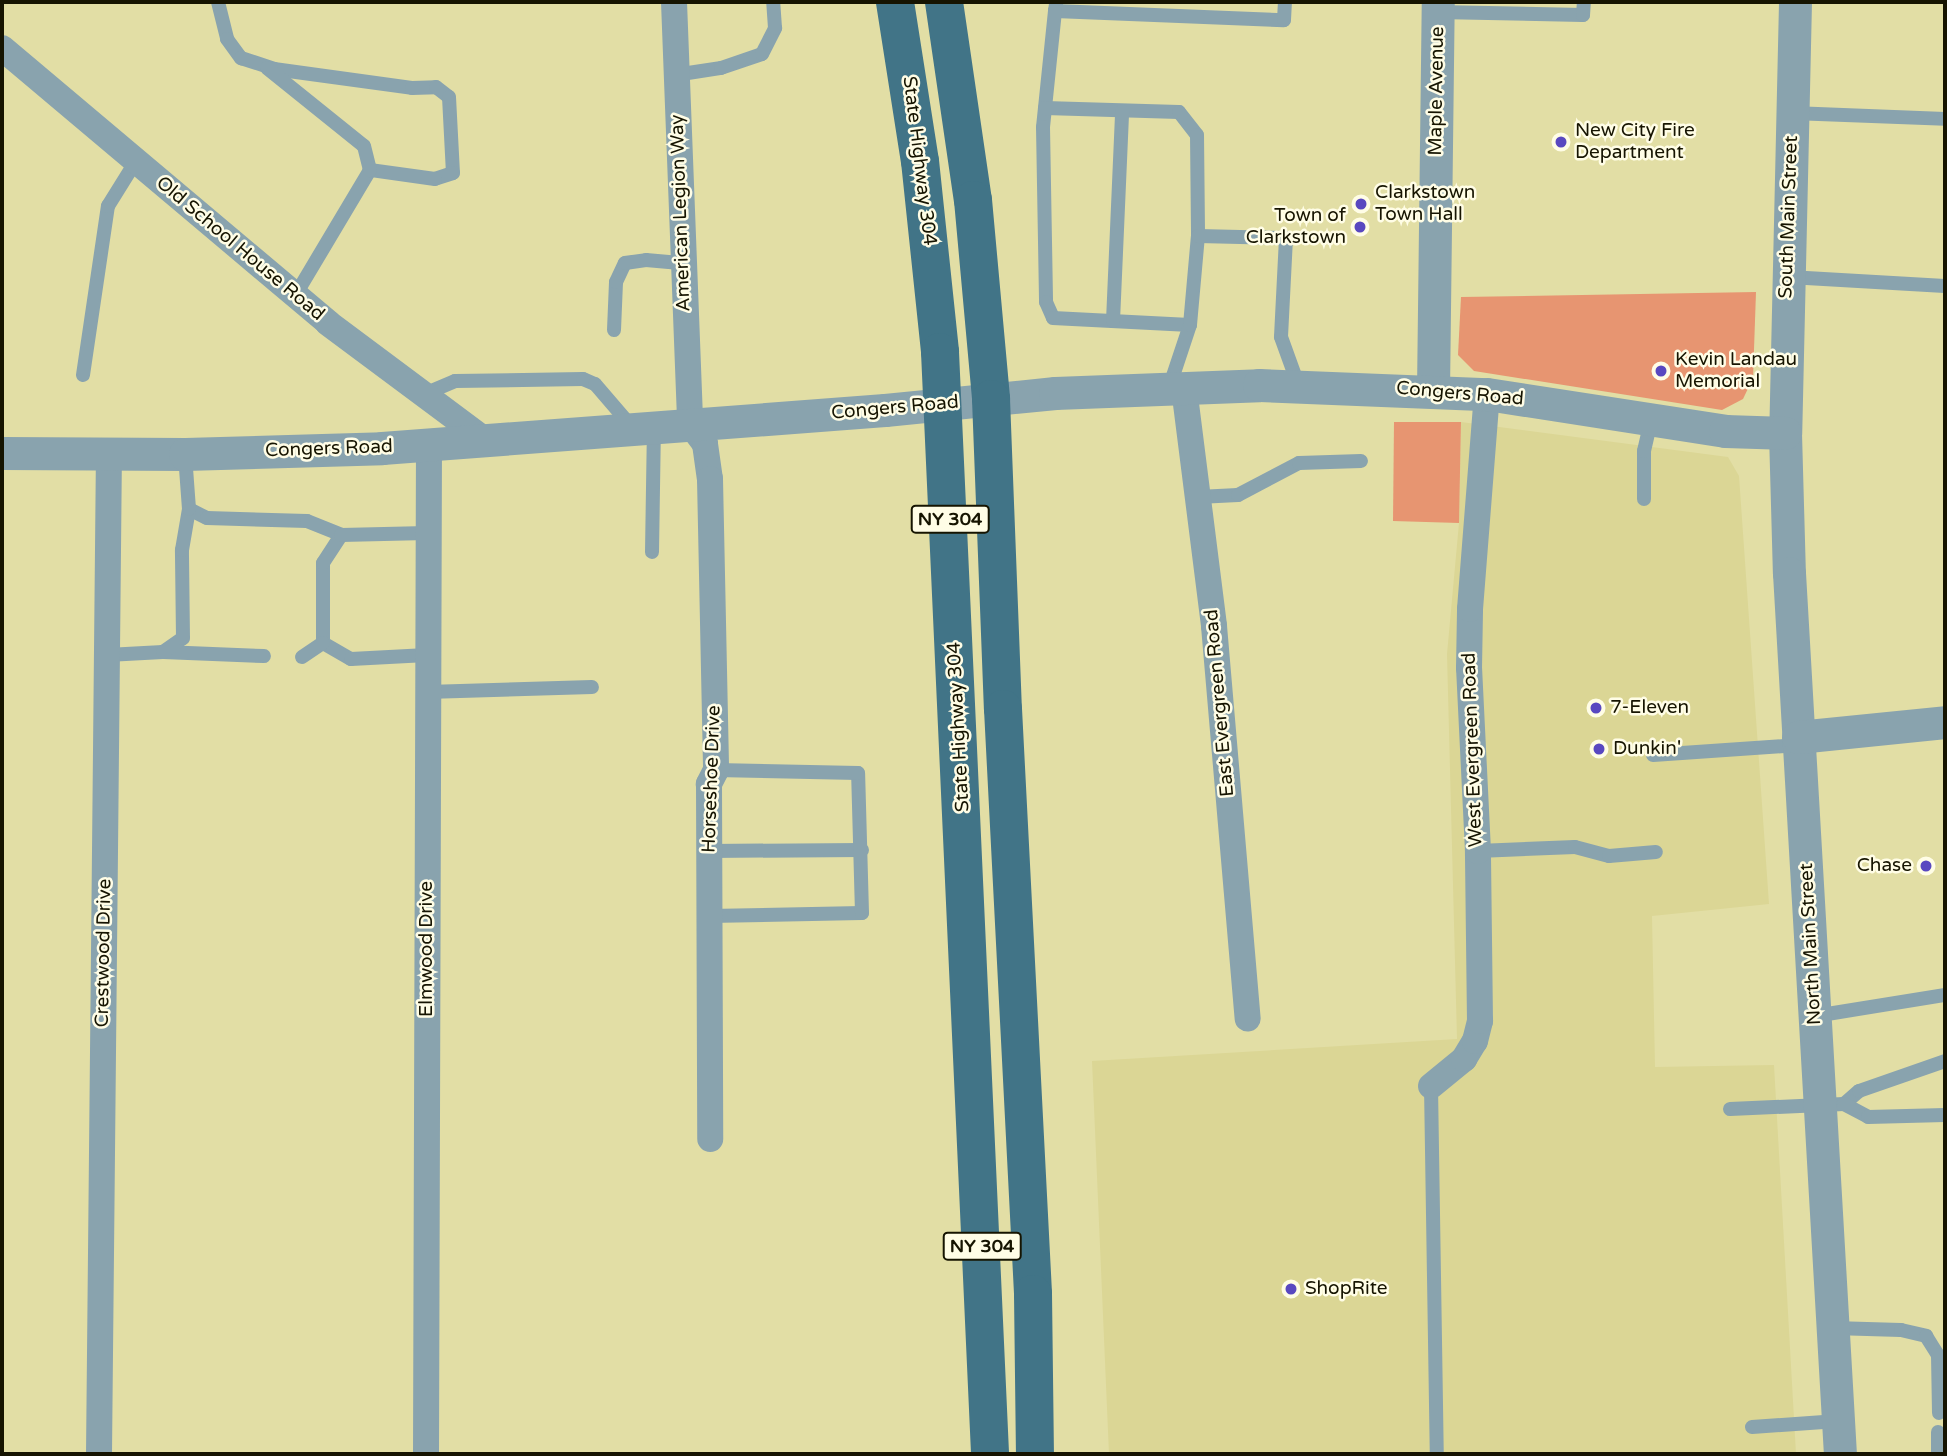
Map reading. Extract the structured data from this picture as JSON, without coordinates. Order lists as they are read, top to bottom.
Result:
{
  "streets": {
    "main road": ["State Highway 304", "NY 304"],
    "street": [
      "Maple Avenue",
      "American Legion Way",
      "South Main Street",
      "Old School House Road",
      "Congers Road",
      "East Evergreen Road",
      "West Evergreen Road",
      "Horseshoe Drive",
      "North Main Street",
      "Elmwood Drive",
      "Crestwood Drive"
    ]
  },
  "crossings": [
    ["Maple Avenue", "Congers Road"],
    ["State Highway 304", "Congers Road"],
    ["American Legion Way", "Congers Road"],
    ["American Legion Way", "Horseshoe Drive"],
    ["South Main Street", "Congers Road"],
    ["South Main Street", "North Main Street"],
    ["Old School House Road", "Congers Road"],
    ["Congers Road", "NY 304"],
    ["Congers Road", "East Evergreen Road"],
    ["Congers Road", "West Evergreen Road"],
    ["Congers Road", "Horseshoe Drive"],
    ["Congers Road", "North Main Street"],
    ["Congers Road", "Elmwood Drive"],
    ["Congers Road", "Crestwood Drive"]
  ],
  "places": [
    "New City Fire Department",
    "Clarkstown Town Hall",
    "Town of Clarkstown",
    "Kevin Landau Memorial",
    "7-Eleven",
    "Dunkin'",
    "Chase",
    "ShopRite"
  ]
}
